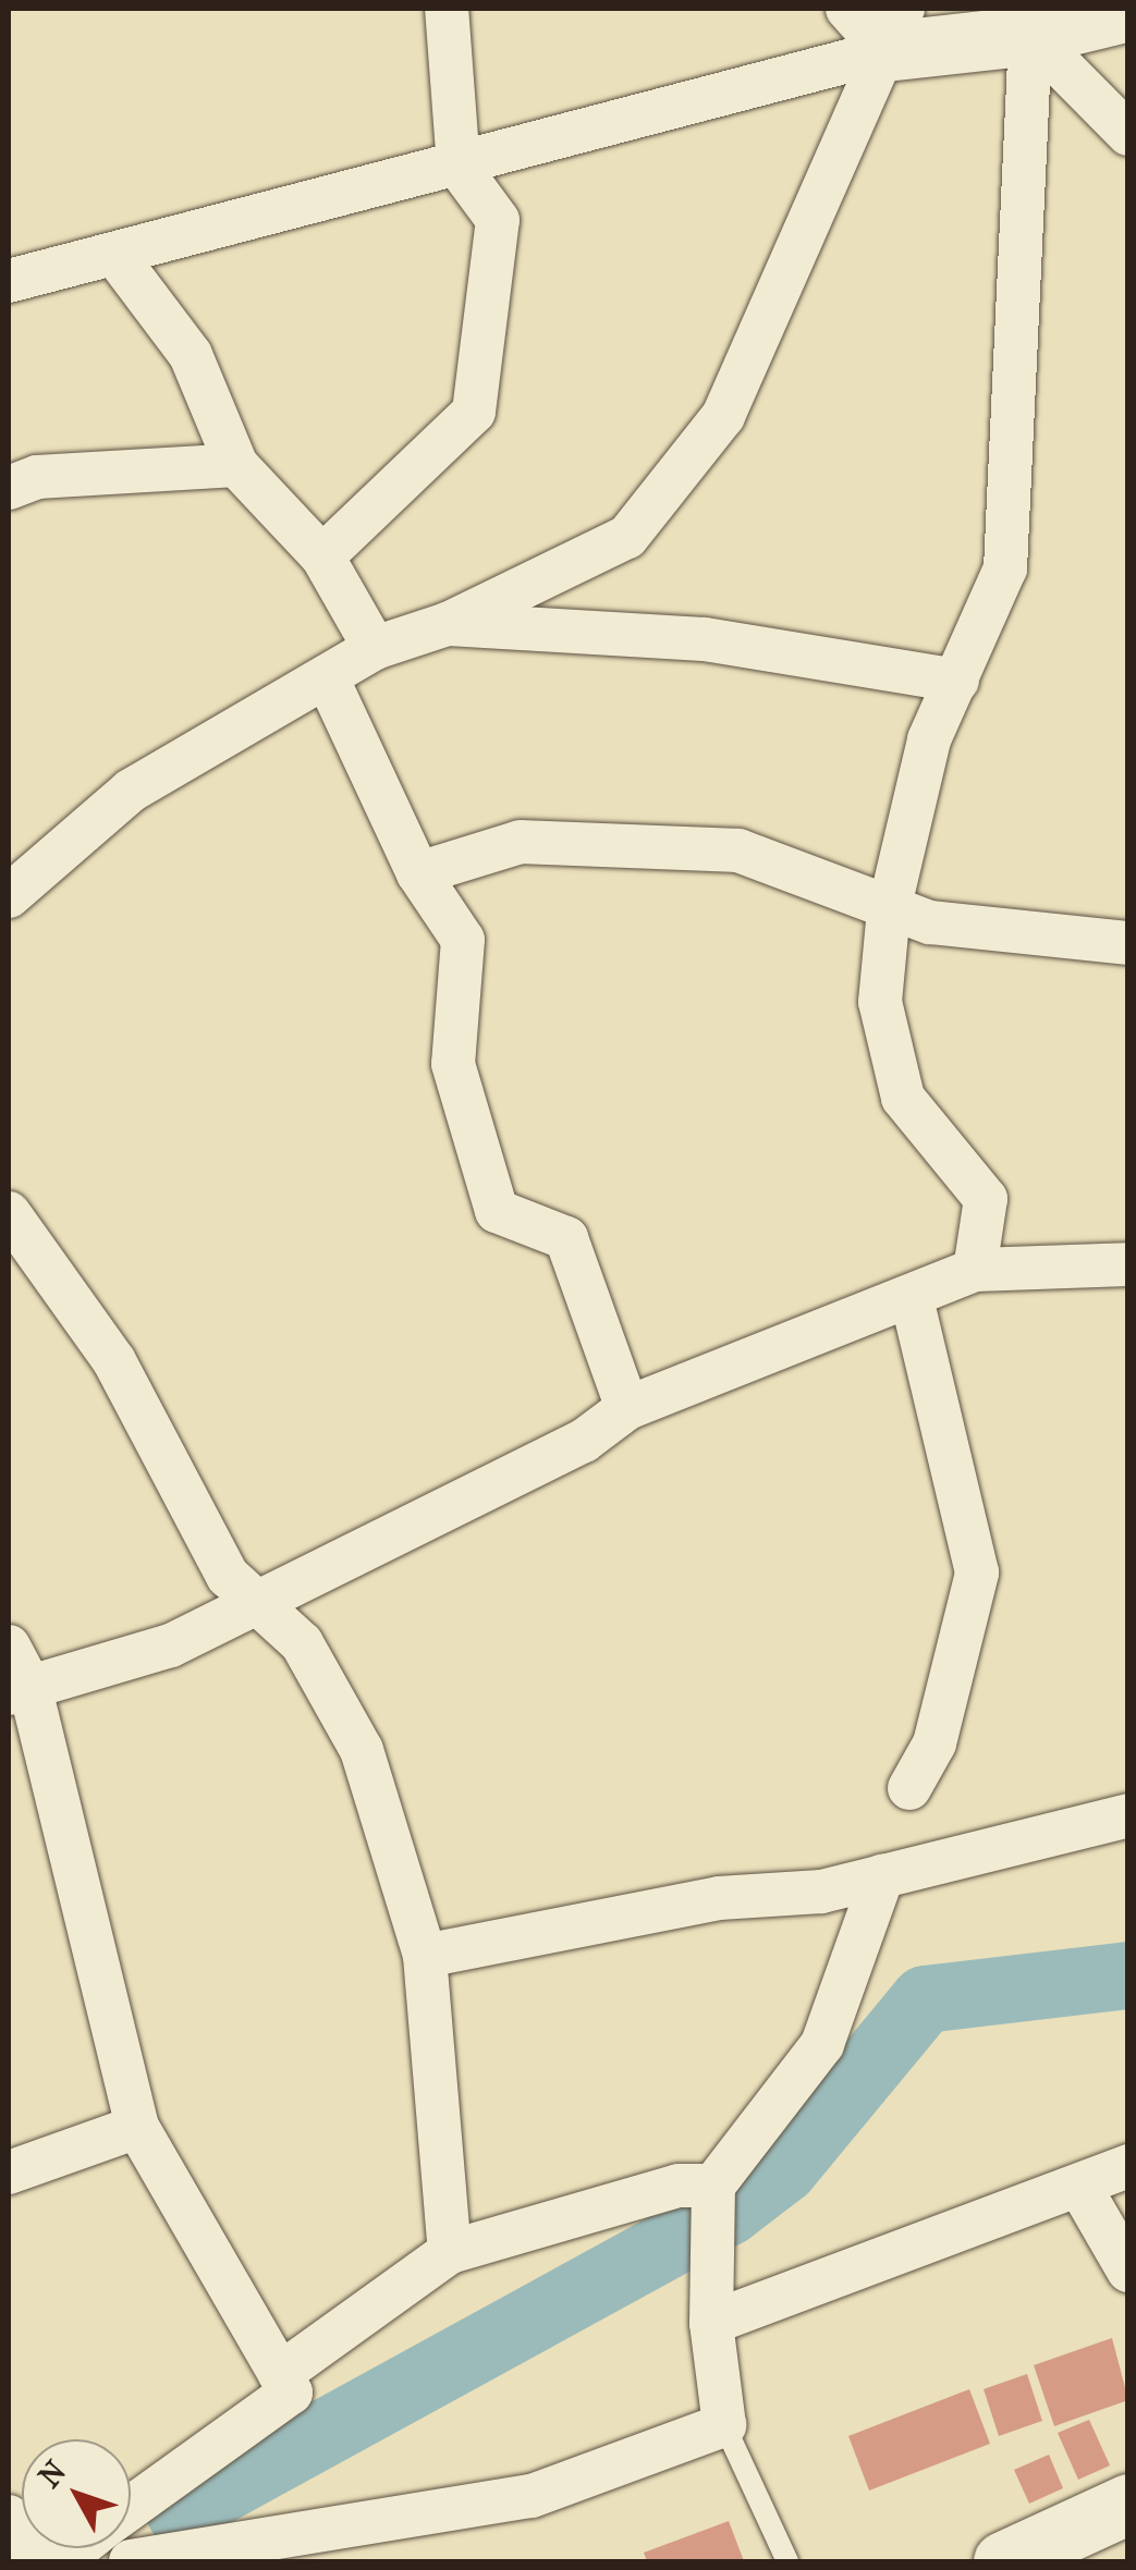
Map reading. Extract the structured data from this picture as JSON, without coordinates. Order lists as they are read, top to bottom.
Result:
{
  "north": "top left"
}
